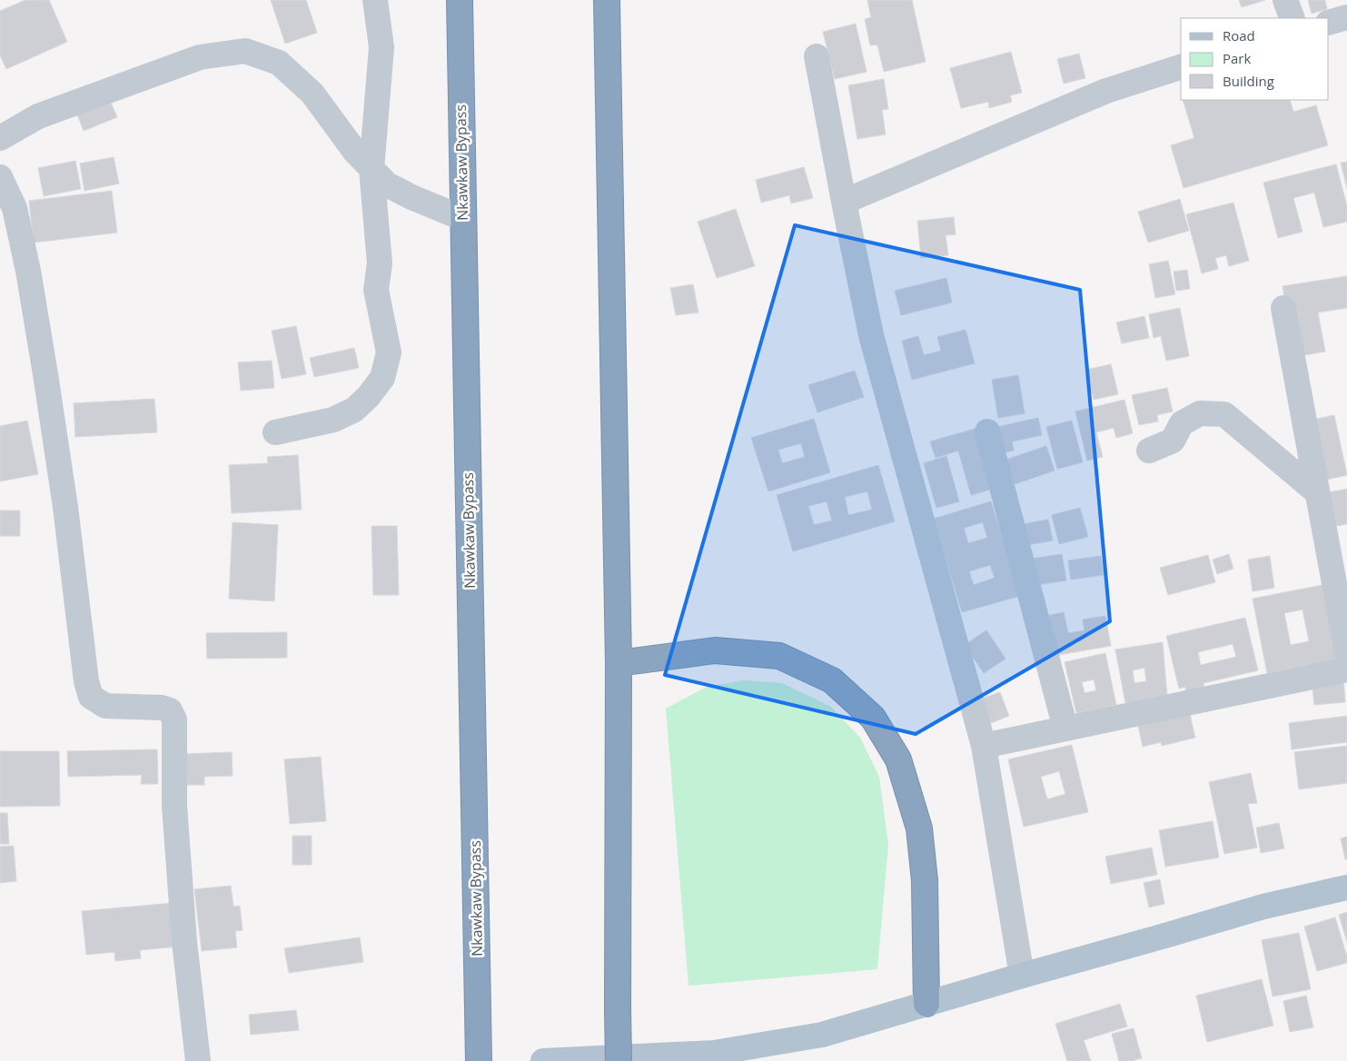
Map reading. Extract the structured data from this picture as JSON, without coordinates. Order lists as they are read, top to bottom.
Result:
{
  "streets": {
    "highway": ["Nkawkaw Bypass"]
  },
  "legend": ["Road", "Park", "Building"]
}
